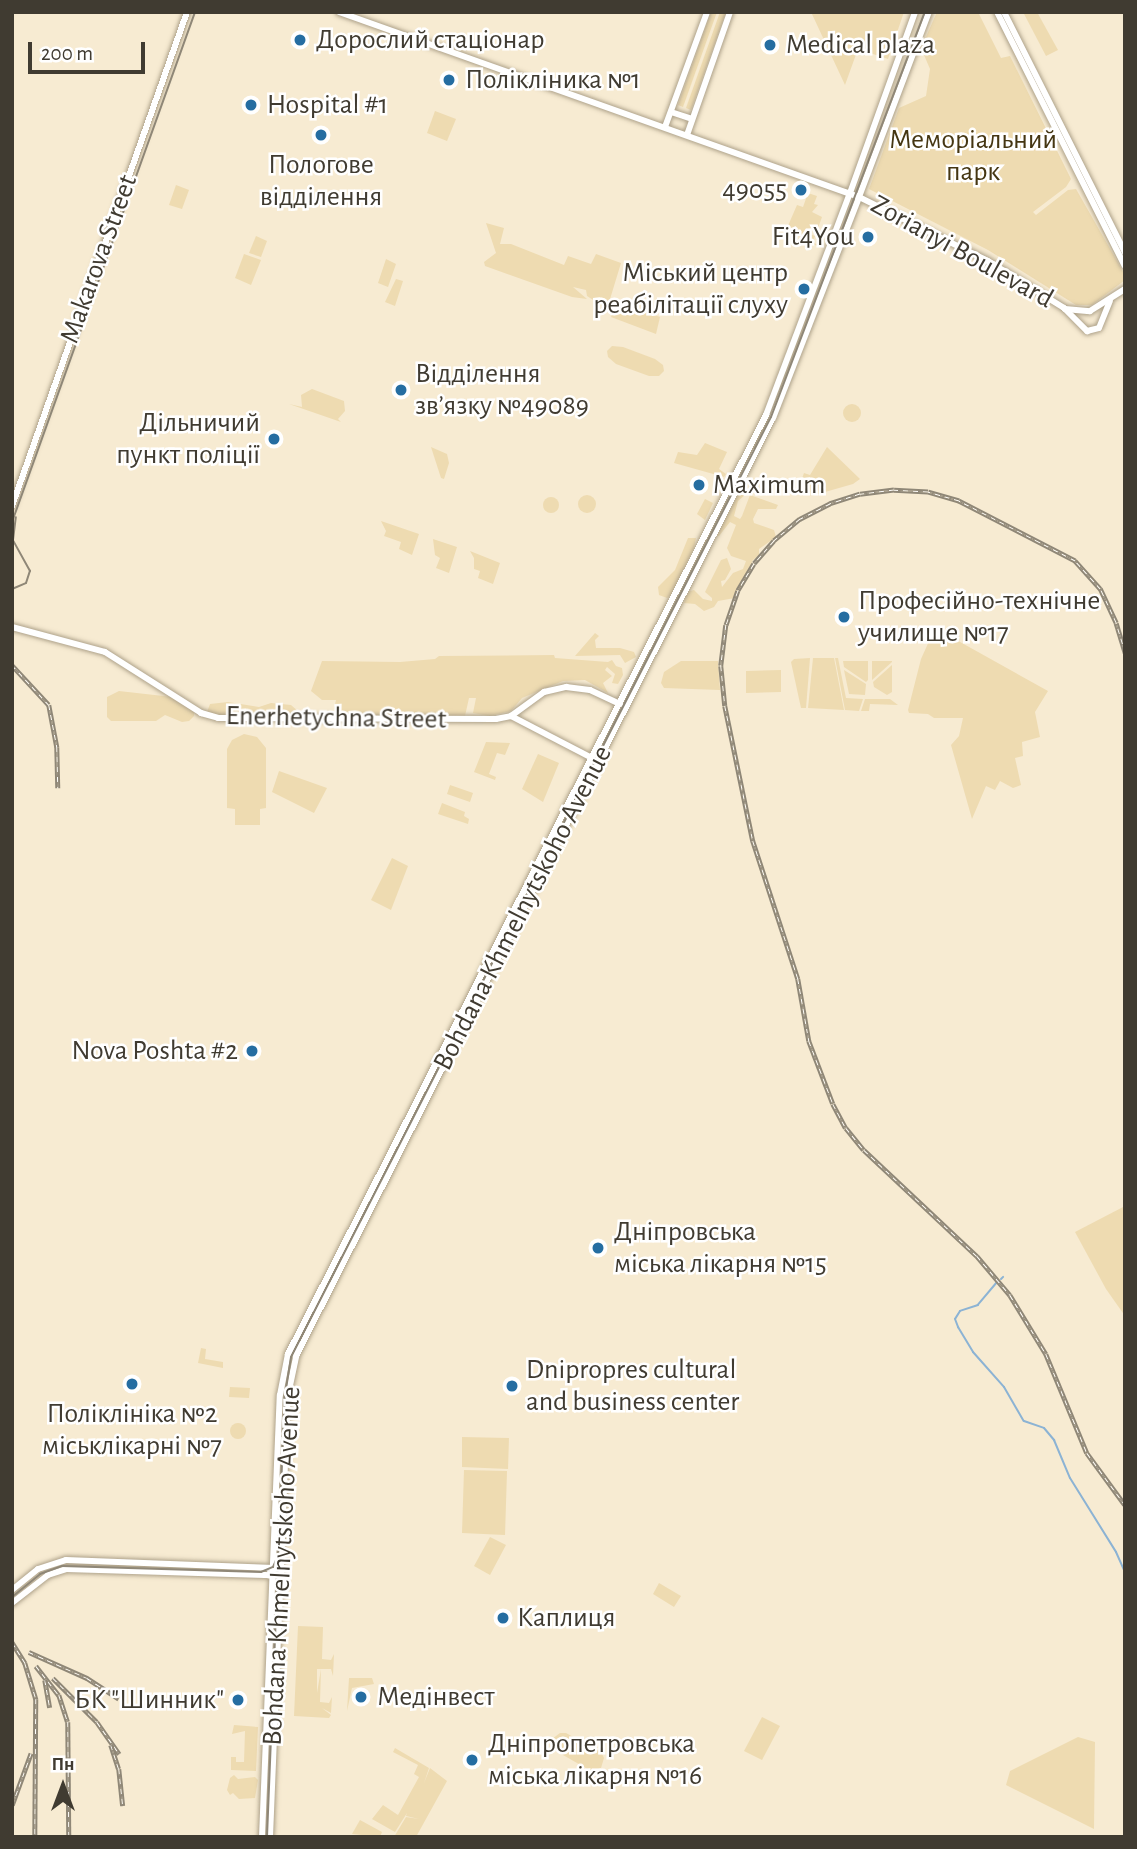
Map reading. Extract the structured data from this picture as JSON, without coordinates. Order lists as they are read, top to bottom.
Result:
{
  "streets": {
    "main road": [
      "Zorianyi Boulevard",
      "Makarova Street",
      "Enerhetychna Street",
      "Bohdana Khmelnytskoho Avenue"
    ]
  },
  "crossings": [
    ["Zorianyi Boulevard", "Bohdana Khmelnytskoho Avenue"]
  ],
  "parks": ["Меморіальний парк"],
  "places": [
    "Дорослий стаціонар",
    "Medical plaza",
    "Полікліника №1",
    "Hospital #1",
    "Пологове відділення",
    "49055",
    "Fit4You",
    "Міський центр реабілітації слуху",
    "Відділення зв’язку №49089",
    "Дільничий пункт поліції",
    "Maximum",
    "Професійно-технічне училище №17",
    "Nova Poshta #2",
    "Дніпровська міська лікарня №15",
    "Поліклініка №2 міськлікарні №7",
    "Dnipropres cultural and business center",
    "Каплиця",
    "Медінвест",
    "БК \"Шинник\"",
    "Дніпропетровська міська лікарня №16"
  ],
  "scale_bar": "200 m",
  "north": "top"
}
